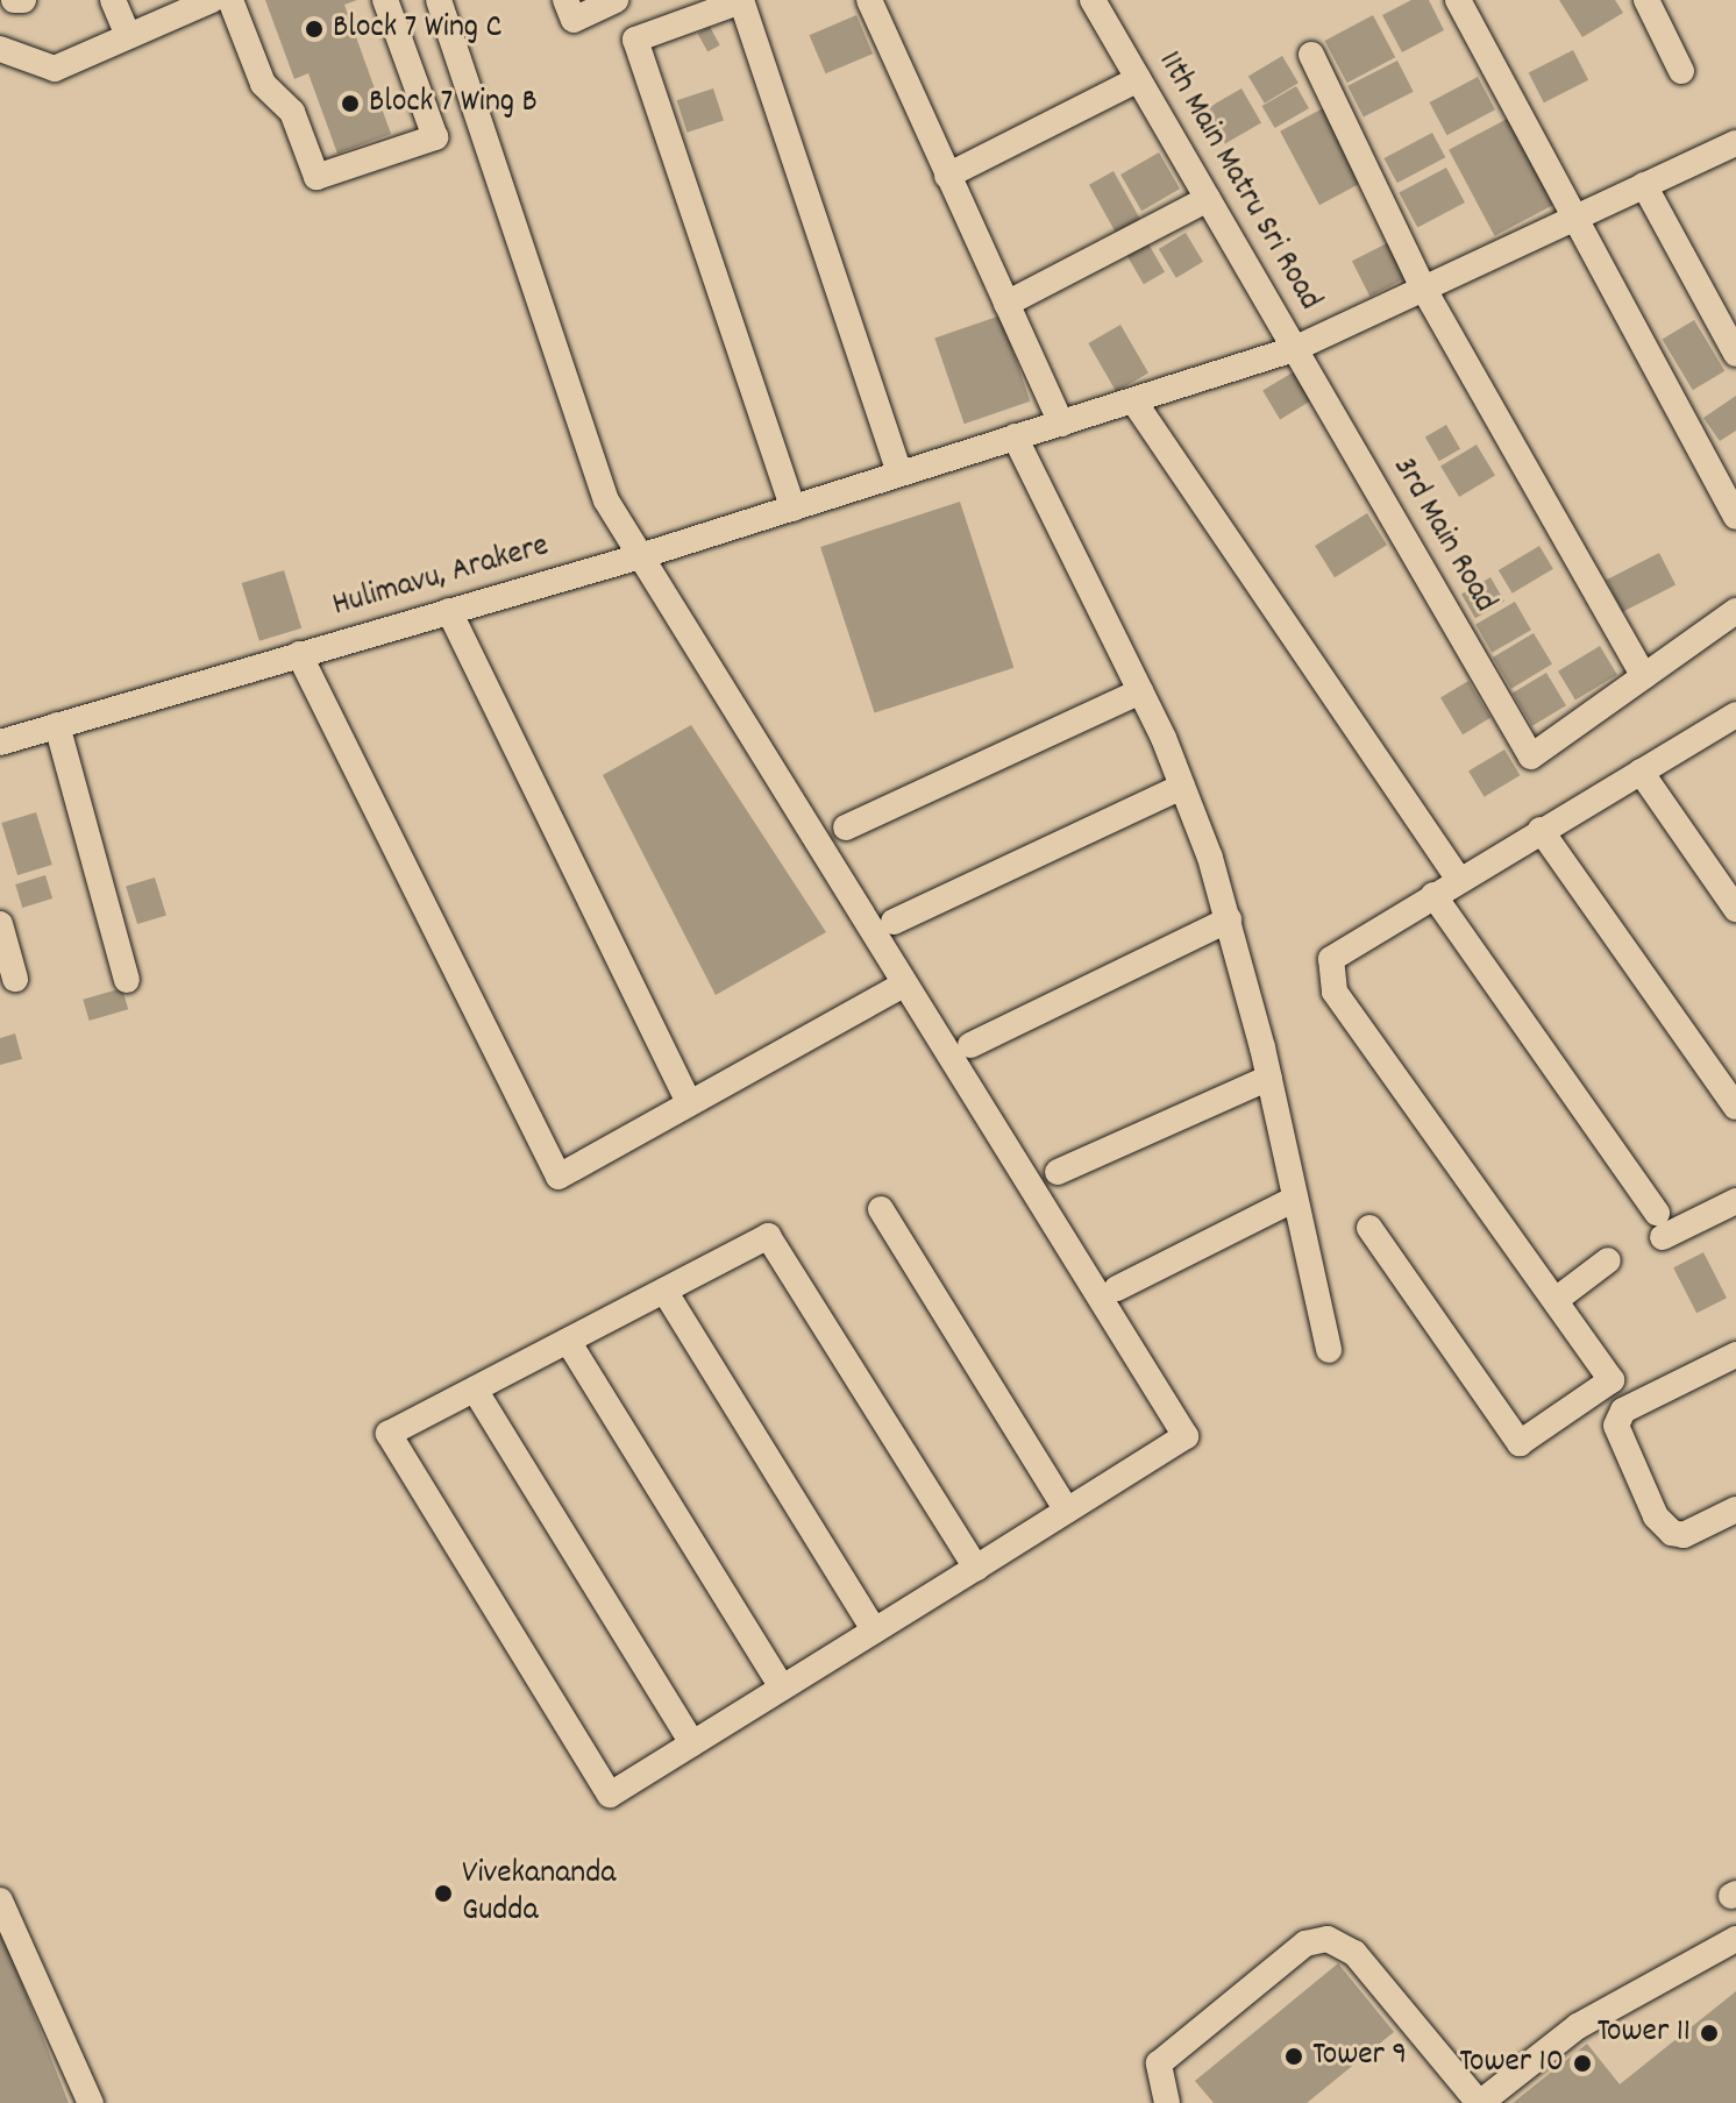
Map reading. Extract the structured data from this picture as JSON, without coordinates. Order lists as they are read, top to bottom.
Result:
{
  "streets": {
    "street": ["11th Main Matru Sri Road", "3rd Main Road", "Hulimavu, Arakere"]
  },
  "crossings": [
    ["11th Main Matru Sri Road", "3rd Main Road"],
    ["11th Main Matru Sri Road", "Hulimavu, Arakere"],
    ["3rd Main Road", "Hulimavu, Arakere"]
  ],
  "places": [
    "Block 7 Wing C",
    "Block 7 Wing B",
    "Vivekananda Gudda",
    "Tower 11",
    "Tower 9",
    "Tower 10"
  ]
}
